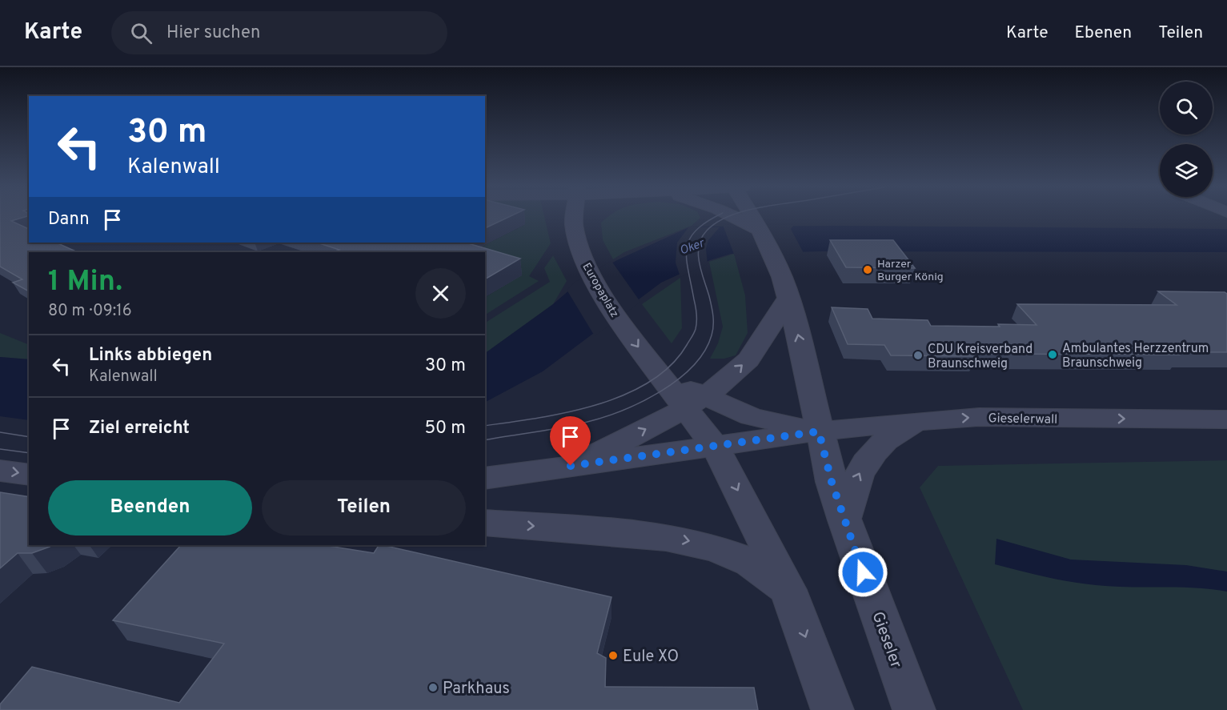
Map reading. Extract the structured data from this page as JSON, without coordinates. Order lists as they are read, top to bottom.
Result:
{
  "streets": {
    "main road": ["Europaplatz", "Gieselerwall", "Gieseler"]
  },
  "crossings": [
    ["Europaplatz", "Gieselerwall"],
    ["Gieselerwall", "Gieseler"]
  ],
  "one_way": ["Europaplatz", "Gieselerwall"],
  "water": ["Oker"],
  "places": [
    "Harzer Burger König",
    "Ambulantes Herzzentrum Braunschweig",
    "CDU Kreisverband Braunschweig",
    "Eule XO",
    "Parkhaus"
  ],
  "page": {
    "header": "Karte",
    "search": "Hier suchen",
    "nav": ["Karte", "Ebenen", "Teilen"],
    "turn": ["30 m", "Kalenwall"],
    "then": "Dann",
    "heading": ["1 Min.", "80 m · 09:16"],
    "list": [
      {
        "name": "Links abbiegen",
        "note": "Kalenwall",
        "value": "30 m"
      },
      {
        "name": "Ziel erreicht",
        "value": "50 m"
      }
    ],
    "buttons": ["Beenden", "Teilen"]
  }
}
